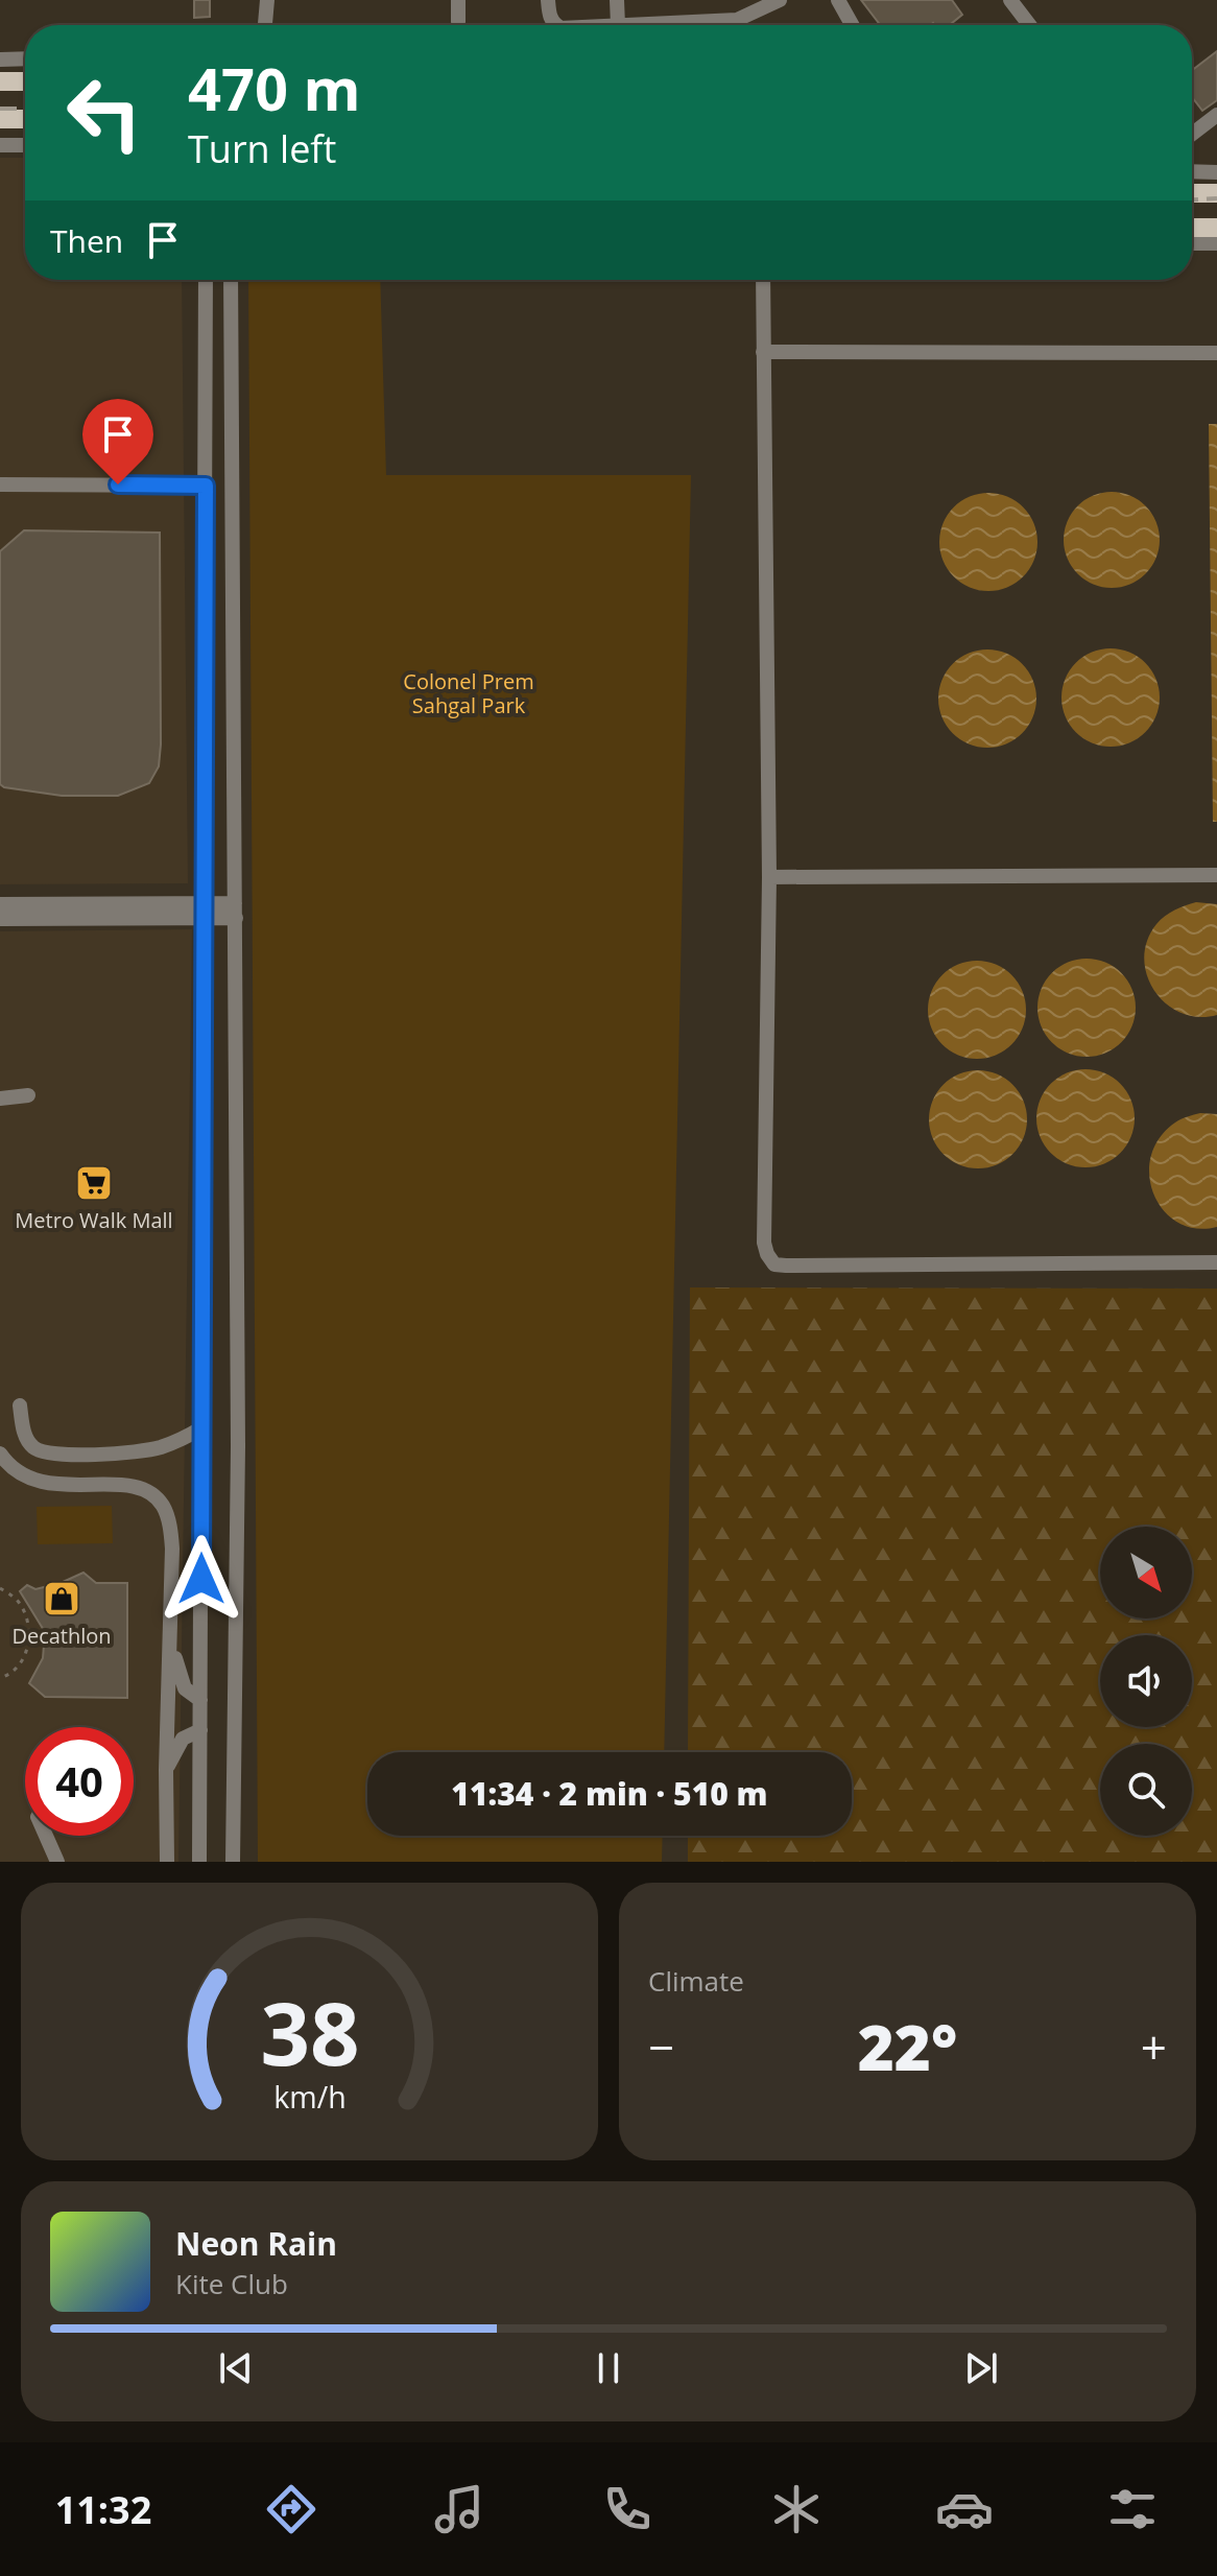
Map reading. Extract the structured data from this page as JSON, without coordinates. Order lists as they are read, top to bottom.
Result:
{
  "parks": ["Colonel Prem Sahgal Park"],
  "places": {
    "supermarket": ["Metro Walk Mall"],
    "shop": ["Decathlon"]
  },
  "north": "bottom right",
  "page": {
    "turn": ["470 m", "Turn left"],
    "then": "Then",
    "limit": "40",
    "trip": "11:34 · 2 min · 510 m",
    "tile": "Climate",
    "heat": ["−", "22°", "+"],
    "song": ["Neon Rain", "Kite Club"],
    "tabs": "11:32",
    "gauge": ["38", "km/h"]
  }
}
